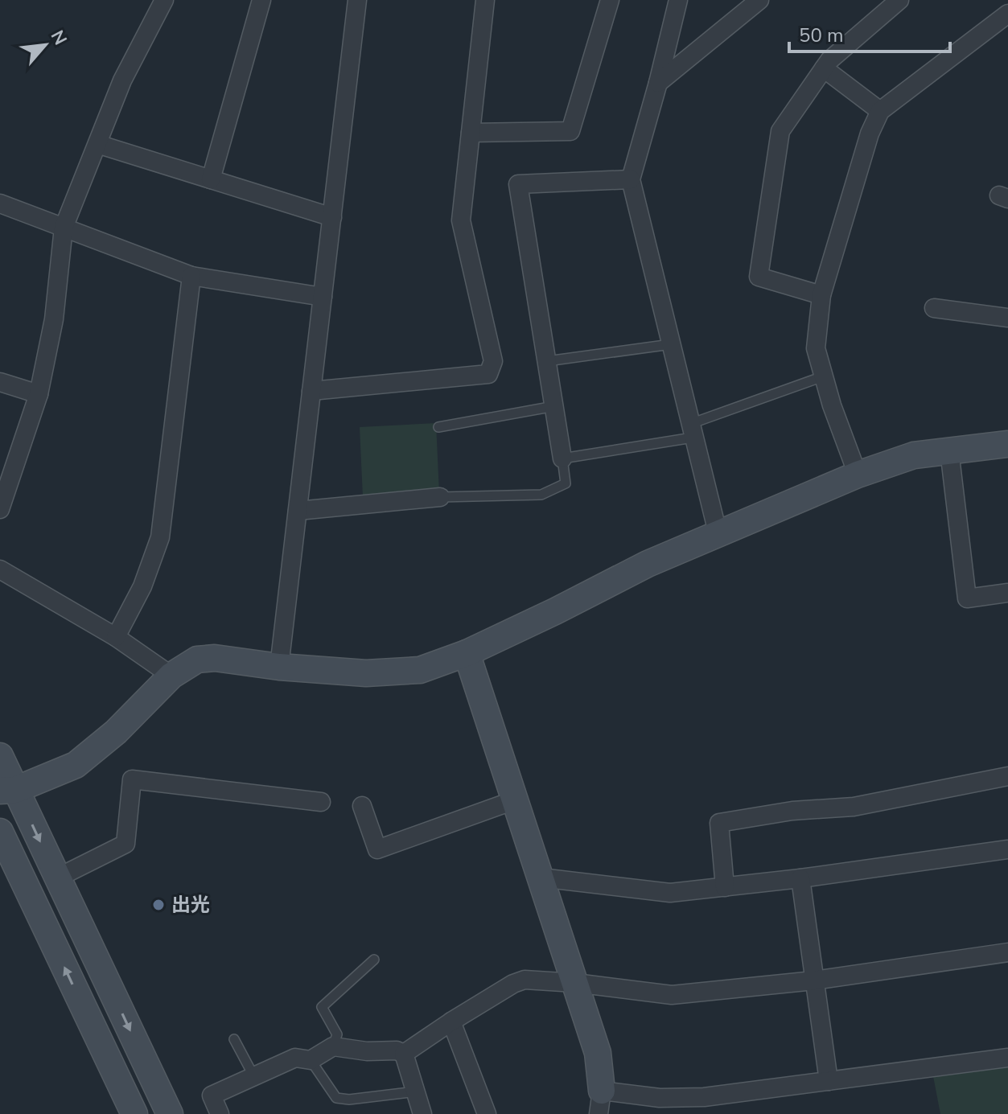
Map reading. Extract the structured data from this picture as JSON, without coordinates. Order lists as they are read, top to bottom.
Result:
{
  "places": ["出光"],
  "scale_bar": "50 m",
  "north": "top right"
}
